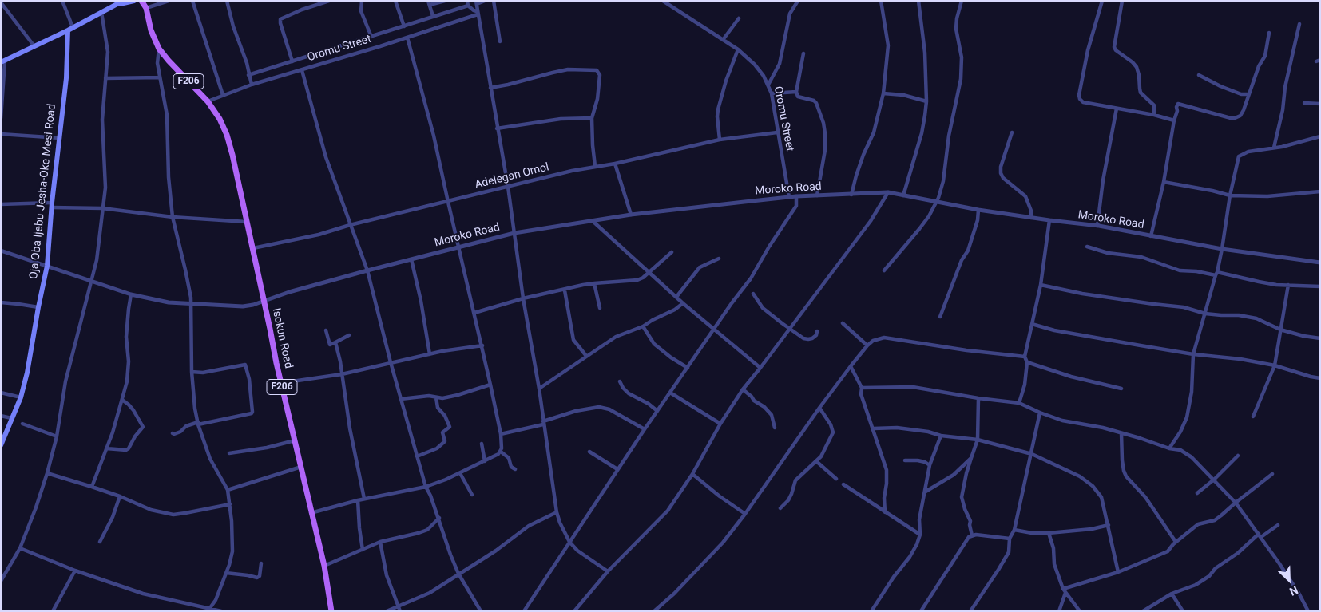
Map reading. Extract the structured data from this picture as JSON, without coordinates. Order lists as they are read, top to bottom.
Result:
{
  "streets": {
    "main road": ["F206", "Oja Oba Ijebu Jesha-Oke Mesi Road", "Isokun Road"],
    "street": ["Oromu Street", "Adelegan Omol", "Moroko Road"]
  },
  "crossings": [
    ["Oromu Street", "F206"],
    ["Oromu Street", "Adelegan Omol"],
    ["Oromu Street", "Moroko Road"],
    ["Oromu Street", "Isokun Road"],
    ["F206", "Isokun Road"],
    ["Adelegan Omol", "Isokun Road"],
    ["Moroko Road", "Oja Oba Ijebu Jesha-Oke Mesi Road"],
    ["Moroko Road", "Isokun Road"]
  ],
  "north": "bottom right"
}
